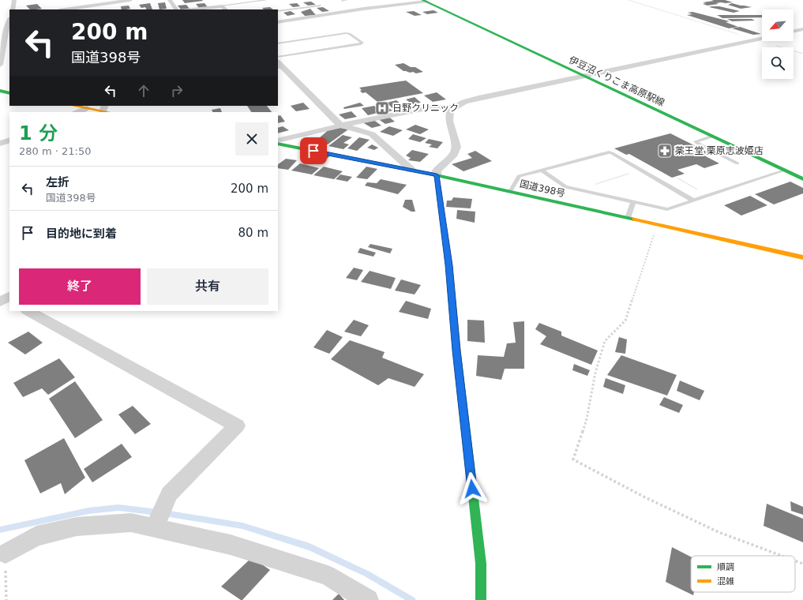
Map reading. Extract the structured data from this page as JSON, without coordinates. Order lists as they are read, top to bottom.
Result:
{
  "streets": {
    "main road": ["伊豆沼くりこま高原駅線", "国道398号"]
  },
  "places": {
    "hospital": ["日野クリニック"],
    "pharmacy": ["薬王堂 栗原志波姫店"]
  },
  "legend": ["順調", "混雑"],
  "north": "bottom left",
  "page": {
    "turn": ["200 m", "国道398号"],
    "heading": ["1 分", "280 m · 21:50"],
    "list": [
      {
        "name": "左折",
        "note": "国道398号",
        "value": "200 m"
      },
      {
        "name": "目的地に到着",
        "value": "80 m"
      }
    ],
    "buttons": ["終了", "共有"]
  }
}
